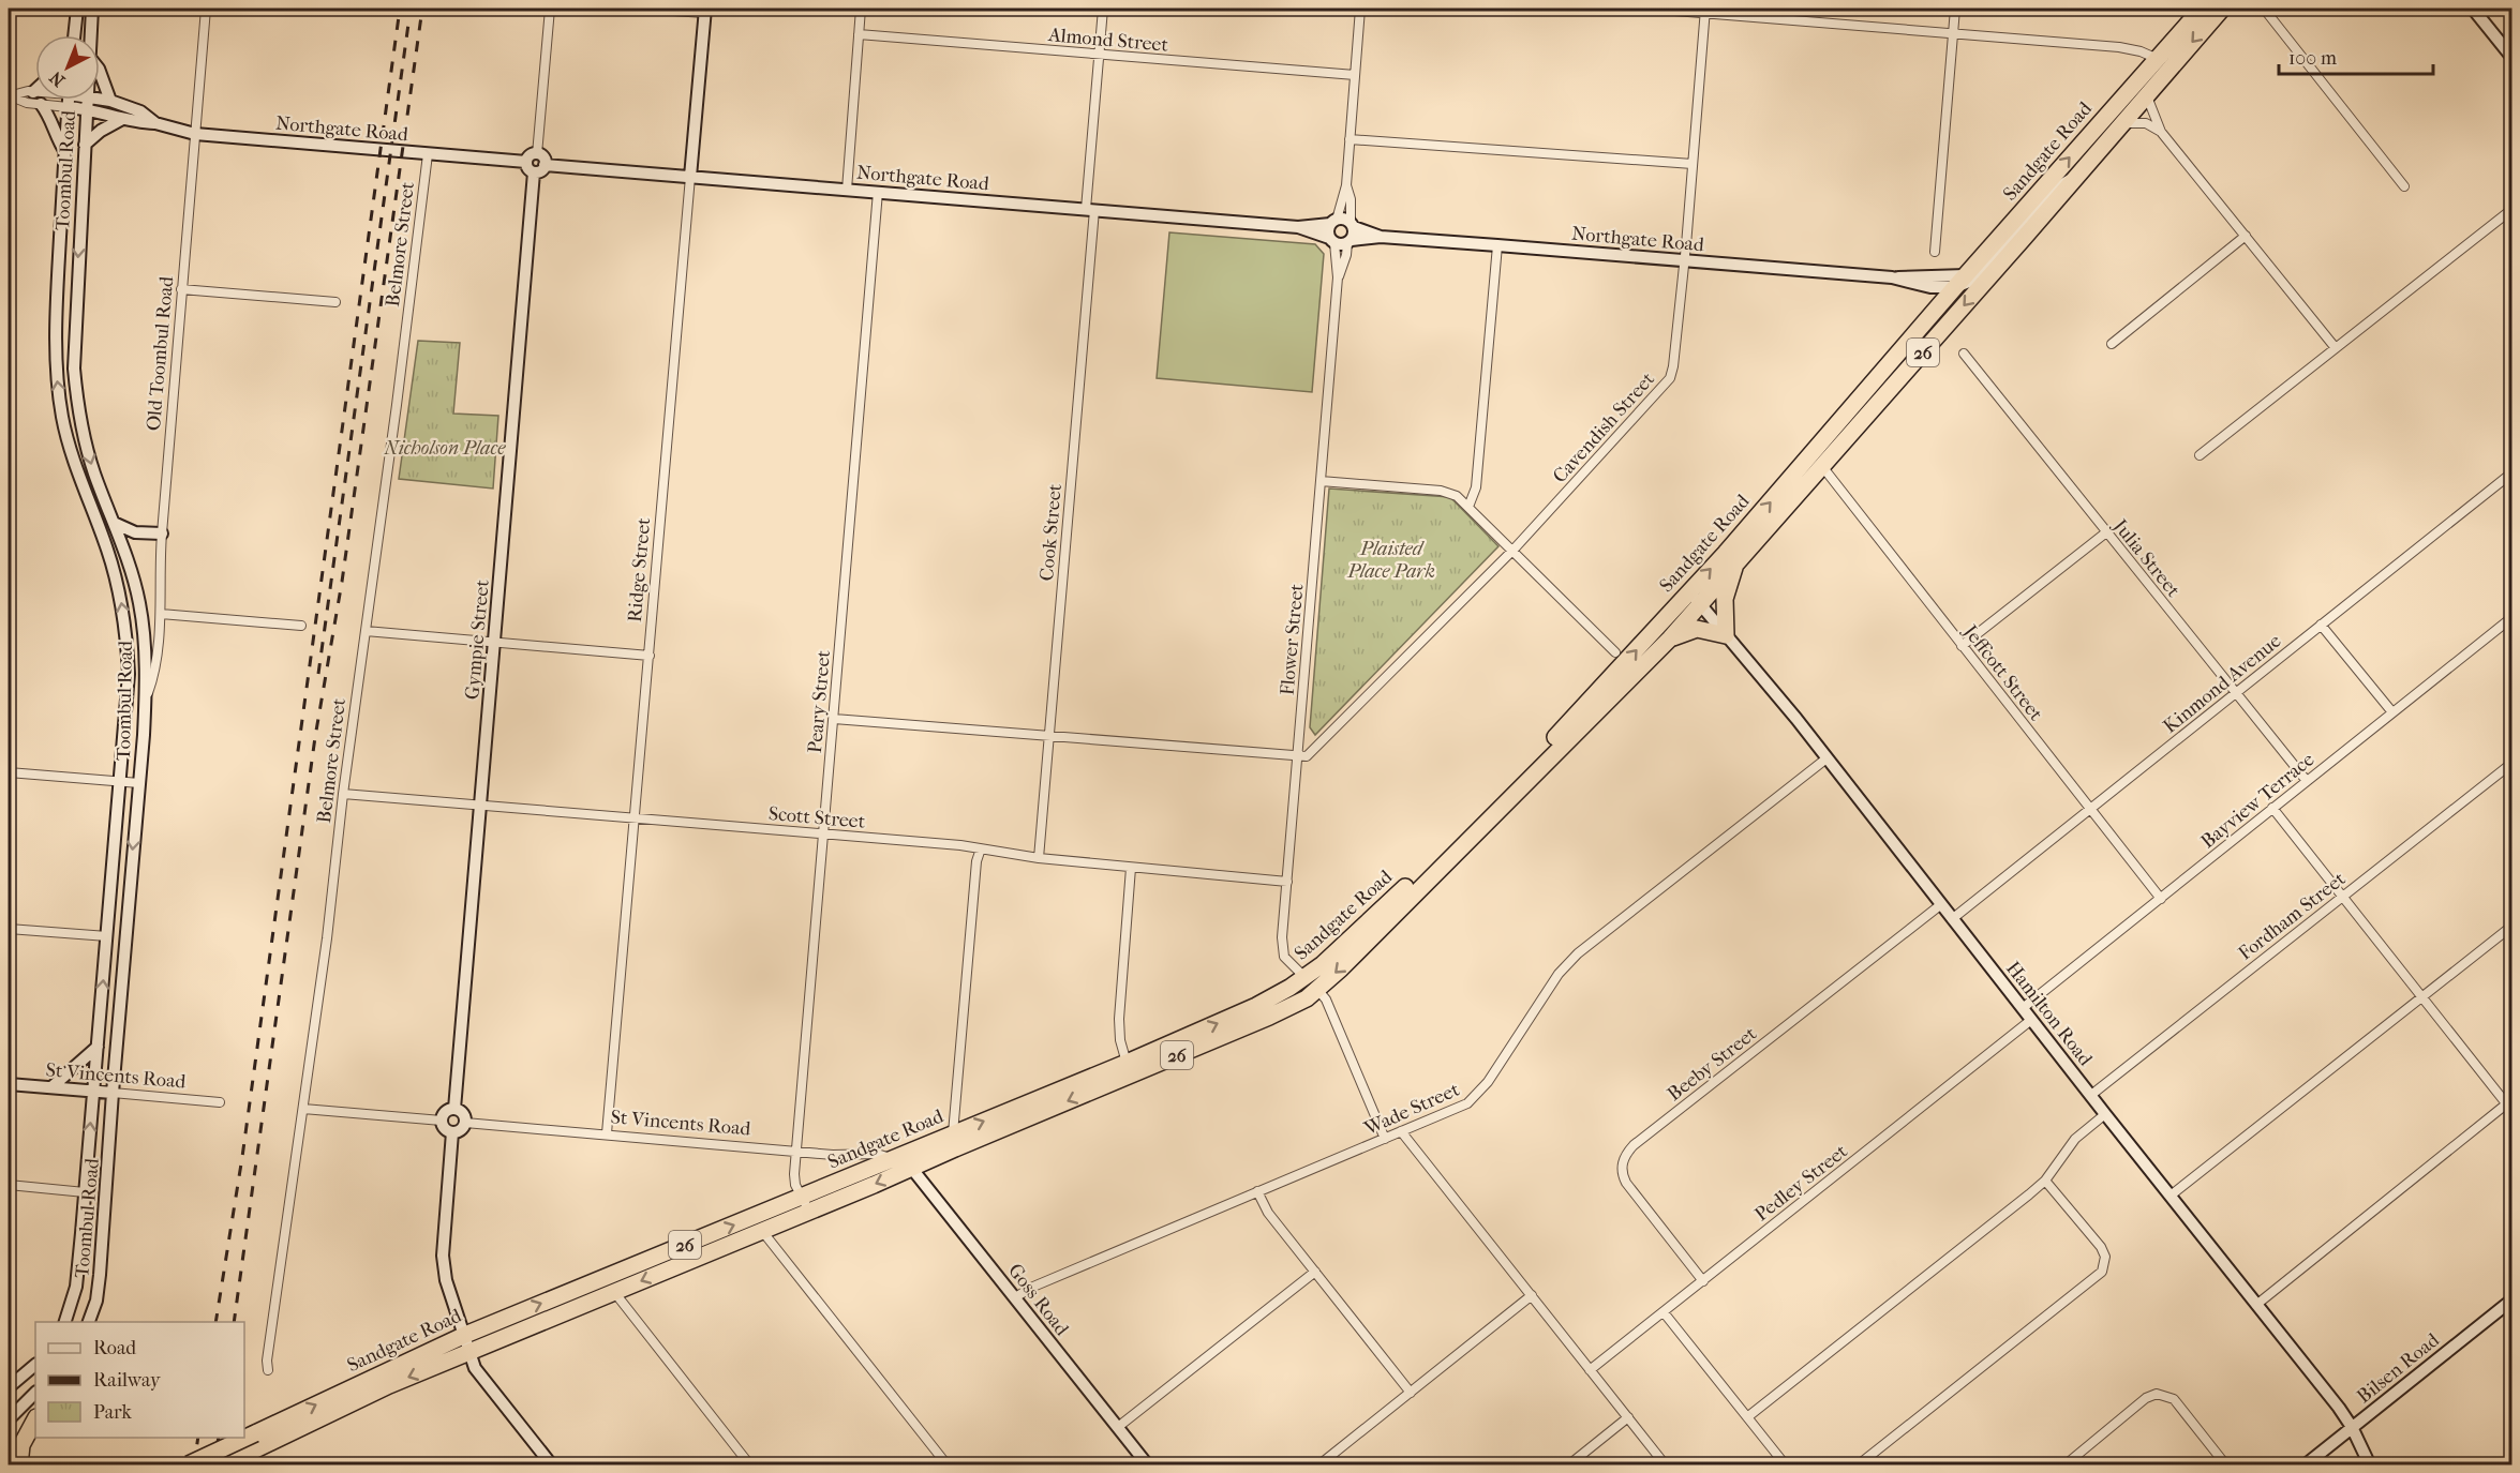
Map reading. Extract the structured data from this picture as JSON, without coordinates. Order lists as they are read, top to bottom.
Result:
{
  "streets": {
    "highway": ["Sandgate Road", "26"],
    "street": [
      "Almond Street",
      "Northgate Road",
      "Toombul Road",
      "Belmore Street",
      "Old Toombul Road",
      "Cavendish Street",
      "Cook Street",
      "Julia Street",
      "Ridge Street",
      "Gympie Street",
      "Flower Street",
      "Jeffcott Street",
      "Kinmond Avenue",
      "Peary Street",
      "Bayview Terrace",
      "Scott Street",
      "Fordham Street",
      "Hamilton Road",
      "Beeby Street",
      "St Vincents Road",
      "Wade Street",
      "Pedley Street",
      "Goss Road",
      "Bilsen Road"
    ]
  },
  "crossings": [
    ["Almond Street", "Cook Street"],
    ["Northgate Road", "Sandgate Road"],
    ["Northgate Road", "Toombul Road"],
    ["Northgate Road", "Belmore Street"],
    ["Northgate Road", "Old Toombul Road"],
    ["Northgate Road", "Cavendish Street"],
    ["Northgate Road", "Cook Street"],
    ["Northgate Road", "Ridge Street"],
    ["Northgate Road", "Gympie Street"],
    ["Northgate Road", "Flower Street"],
    ["Northgate Road", "Peary Street"],
    ["Sandgate Road", "Flower Street"],
    ["Sandgate Road", "Jeffcott Street"],
    ["Sandgate Road", "Peary Street"],
    ["Sandgate Road", "Hamilton Road"],
    ["Sandgate Road", "St Vincents Road"],
    ["Sandgate Road", "Goss Road"],
    ["Toombul Road", "Old Toombul Road"],
    ["Toombul Road", "St Vincents Road"],
    ["Belmore Street", "Scott Street"],
    ["Cavendish Street", "Flower Street"],
    ["Cook Street", "Scott Street"],
    ["Julia Street", "Kinmond Avenue"],
    ["Julia Street", "Bayview Terrace"],
    ["Ridge Street", "Scott Street"],
    ["Ridge Street", "St Vincents Road"],
    ["Gympie Street", "Scott Street"],
    ["Gympie Street", "St Vincents Road"],
    ["Flower Street", "Scott Street"],
    ["Flower Street", "Wade Street"],
    ["Jeffcott Street", "Kinmond Avenue"],
    ["Jeffcott Street", "Bayview Terrace"],
    ["Kinmond Avenue", "Hamilton Road"],
    ["Peary Street", "Scott Street"],
    ["Peary Street", "St Vincents Road"],
    ["Bayview Terrace", "Hamilton Road"],
    ["Fordham Street", "Hamilton Road"],
    ["Hamilton Road", "Beeby Street"],
    ["Hamilton Road", "Wade Street"],
    ["Hamilton Road", "Pedley Street"],
    ["Hamilton Road", "Bilsen Road"],
    ["Beeby Street", "Pedley Street"],
    ["St Vincents Road", "Goss Road"],
    ["Wade Street", "Goss Road"]
  ],
  "parks": ["Nicholson Place", "Plaisted Place Park"],
  "legend": ["Road", "Railway", "Park"],
  "scale_bar": "100 m",
  "north": "bottom left"
}
